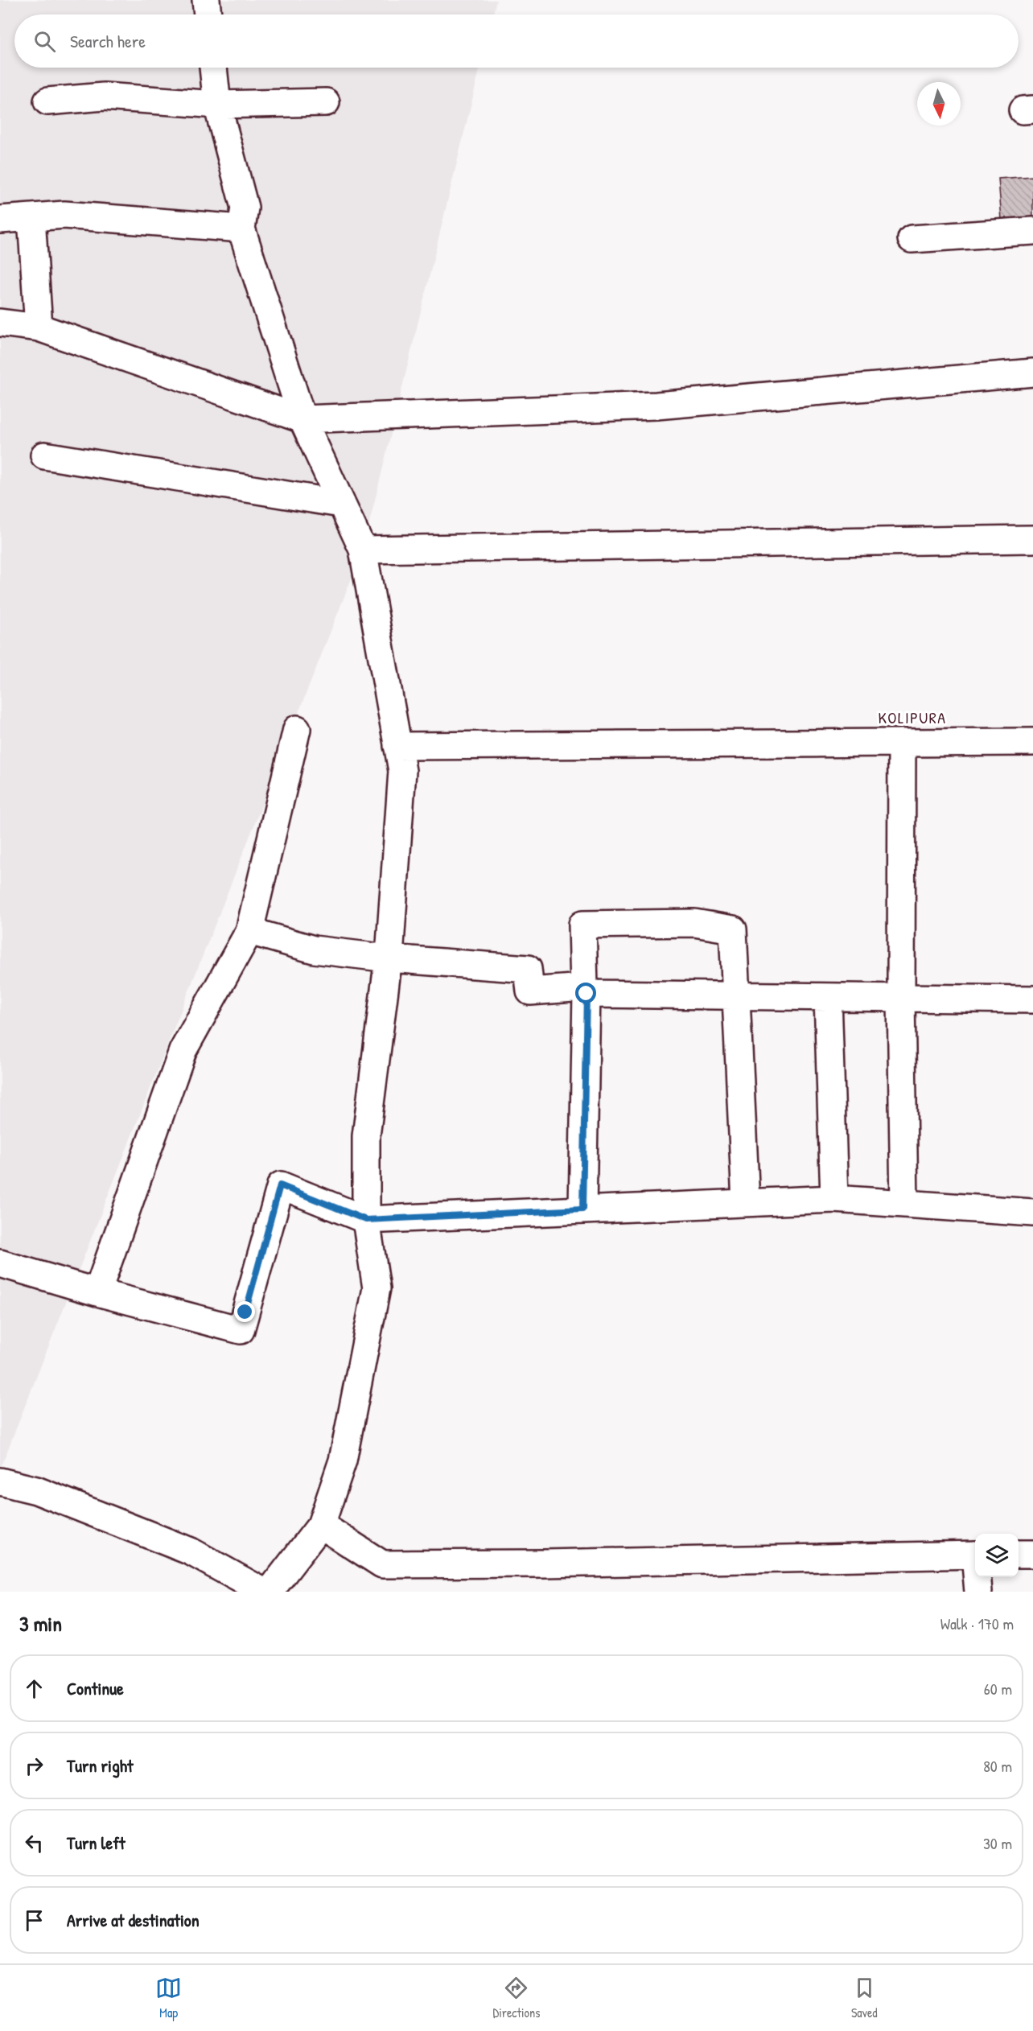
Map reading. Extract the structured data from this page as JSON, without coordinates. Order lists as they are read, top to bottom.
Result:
{
  "districts": ["KOLIPURA"],
  "north": "bottom",
  "page": {
    "search": "Search here",
    "heading": ["3 min", "Walk · 170 m"],
    "list": [
      ["Continue", "60 m"],
      ["Turn right", "80 m"],
      ["Turn left", "30 m"],
      "Arrive at destination"
    ],
    "nav": ["Map", "Directions", "Saved"]
  }
}
